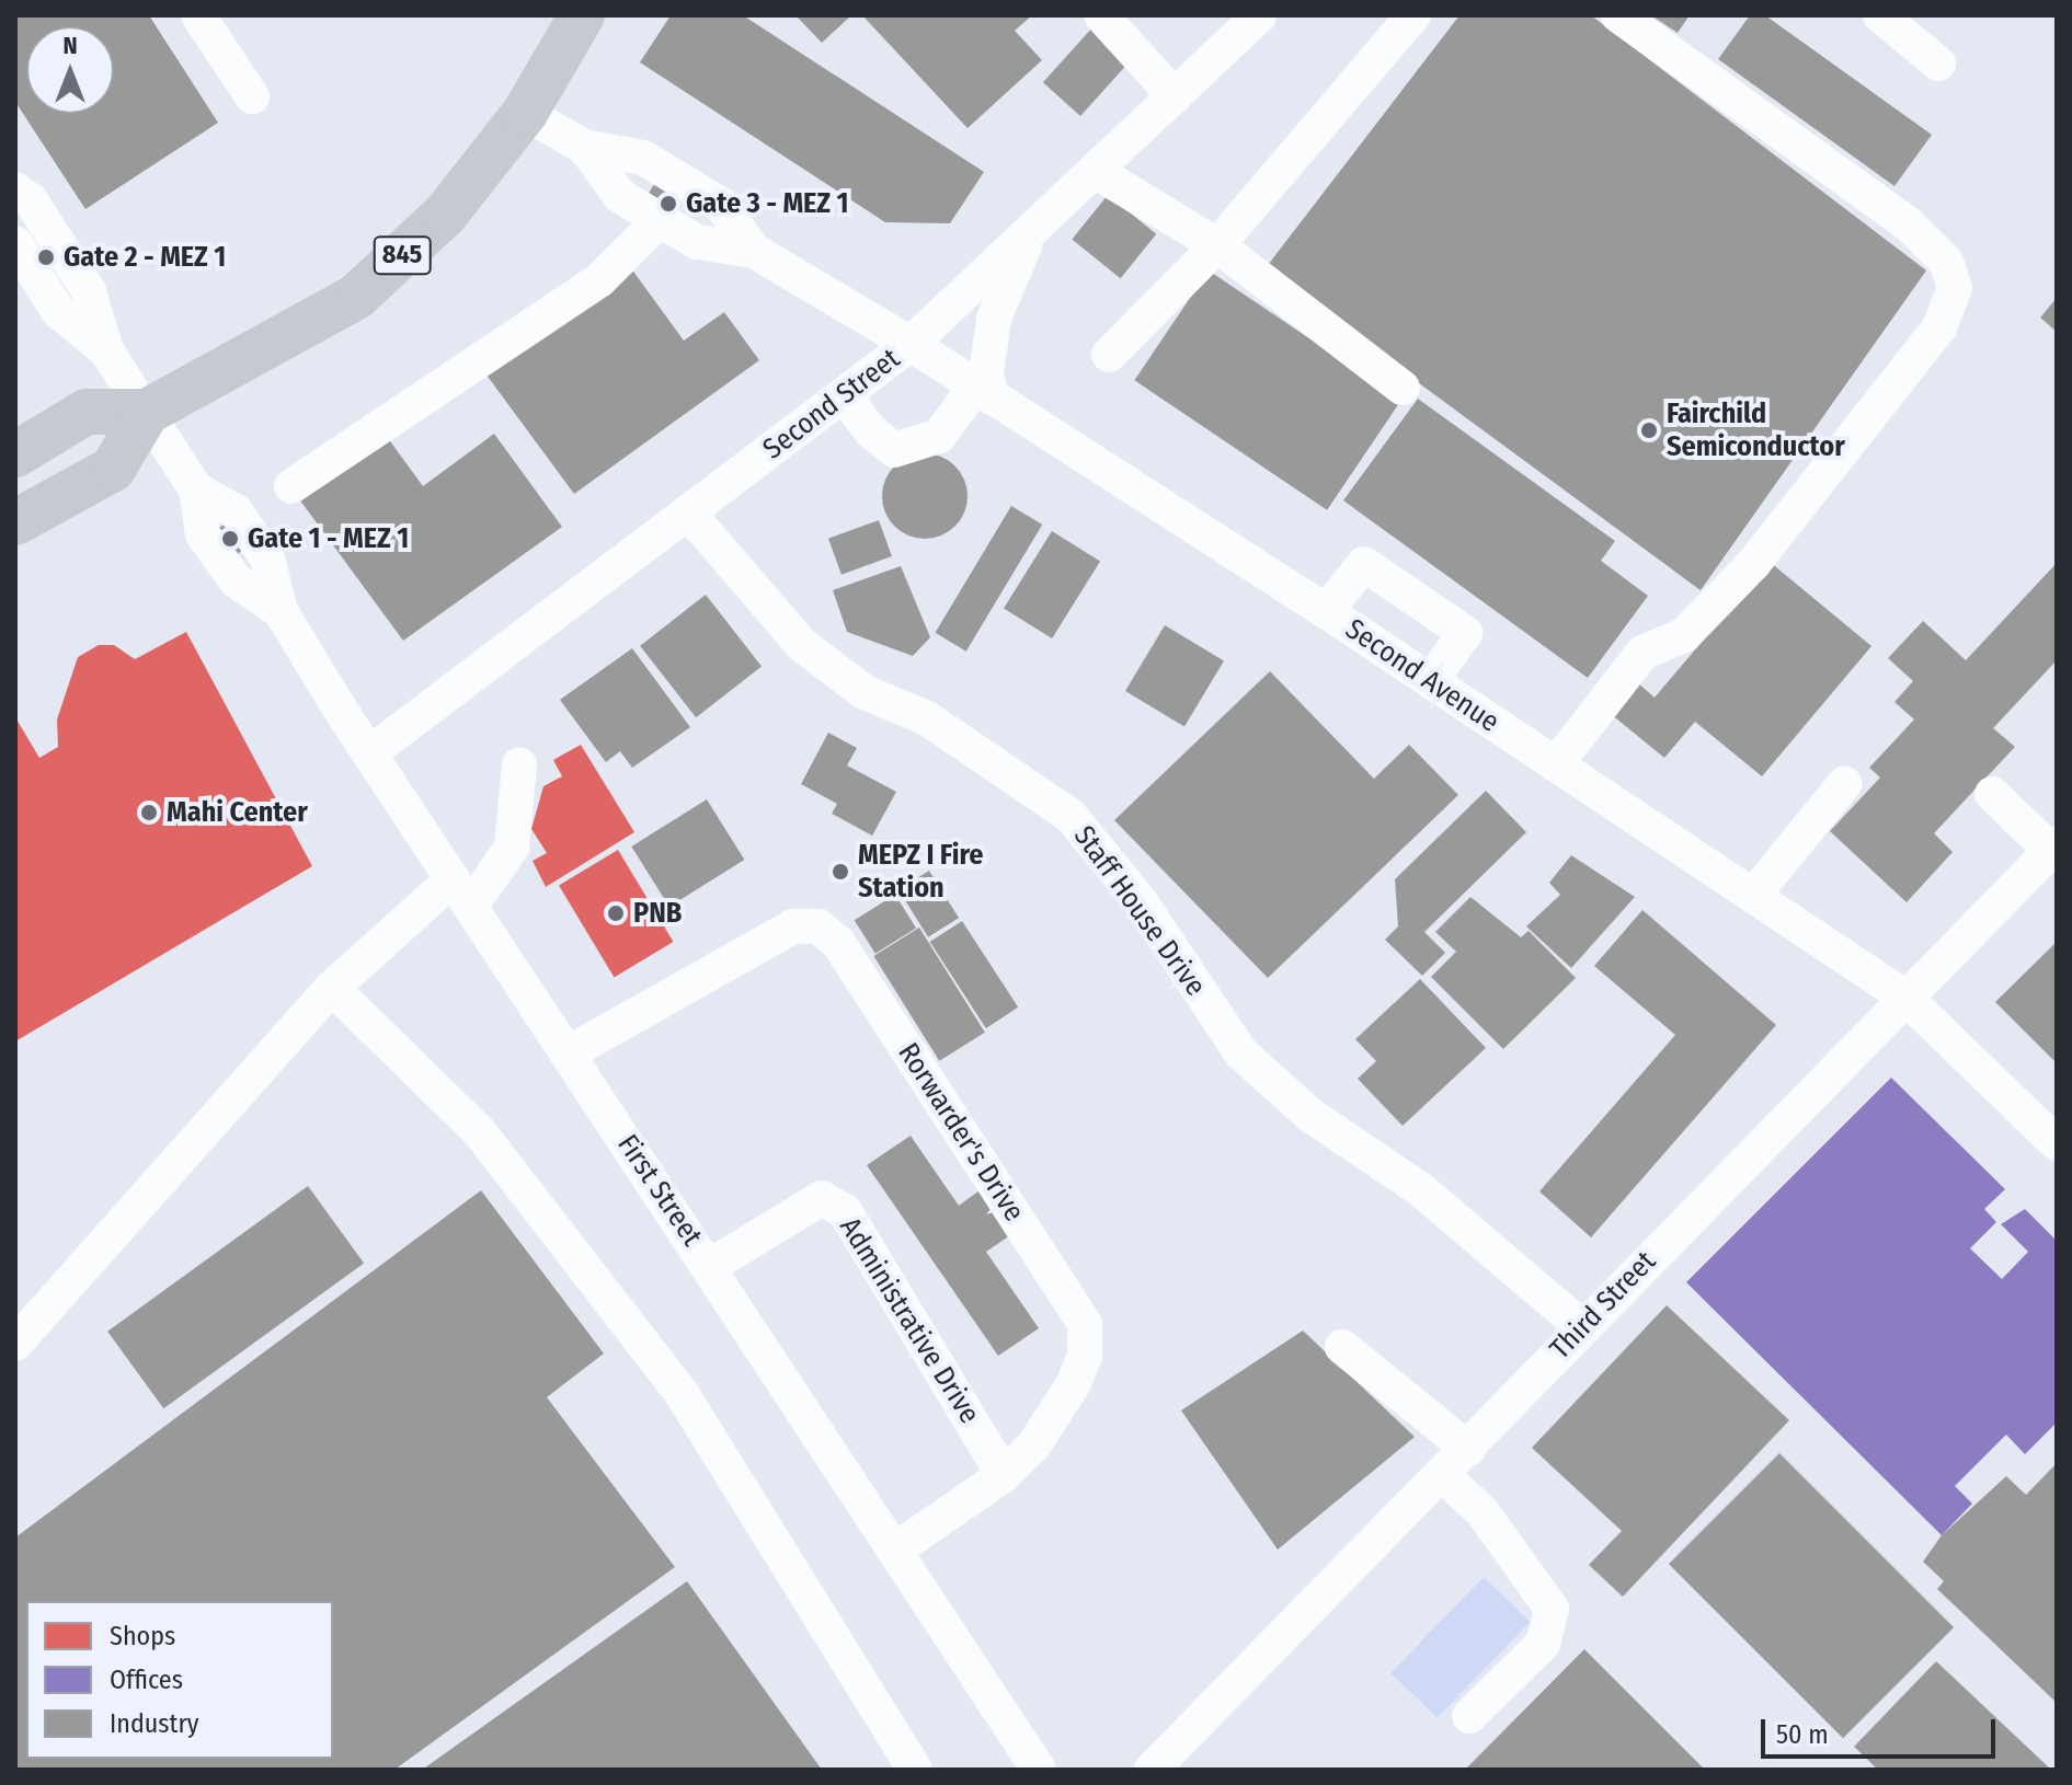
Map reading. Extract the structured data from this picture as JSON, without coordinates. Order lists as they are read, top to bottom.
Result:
{
  "streets": {
    "main road": ["845"],
    "street": [
      "Second Street",
      "Second Avenue",
      "Staff House Drive",
      "Rorwarder's Drive",
      "First Street",
      "Third Street",
      "Administrative Drive"
    ]
  },
  "crossings": [
    ["845", "Second Avenue"],
    ["845", "First Street"],
    ["Second Street", "Second Avenue"],
    ["Second Street", "Staff House Drive"],
    ["Second Street", "First Street"],
    ["Second Avenue", "Third Street"],
    ["Staff House Drive", "Third Street"],
    ["Rorwarder's Drive", "First Street"],
    ["Rorwarder's Drive", "Administrative Drive"],
    ["First Street", "Administrative Drive"]
  ],
  "places": [
    "Gate 3 - MEZ 1",
    "Gate 2 - MEZ 1",
    "Fairchild Semiconductor",
    "Gate 1 - MEZ 1",
    "Mahi Center",
    "MEPZ I Fire Station",
    "PNB"
  ],
  "legend": ["Shops", "Offices", "Industry"],
  "scale_bar": "50 m",
  "north": "top"
}
